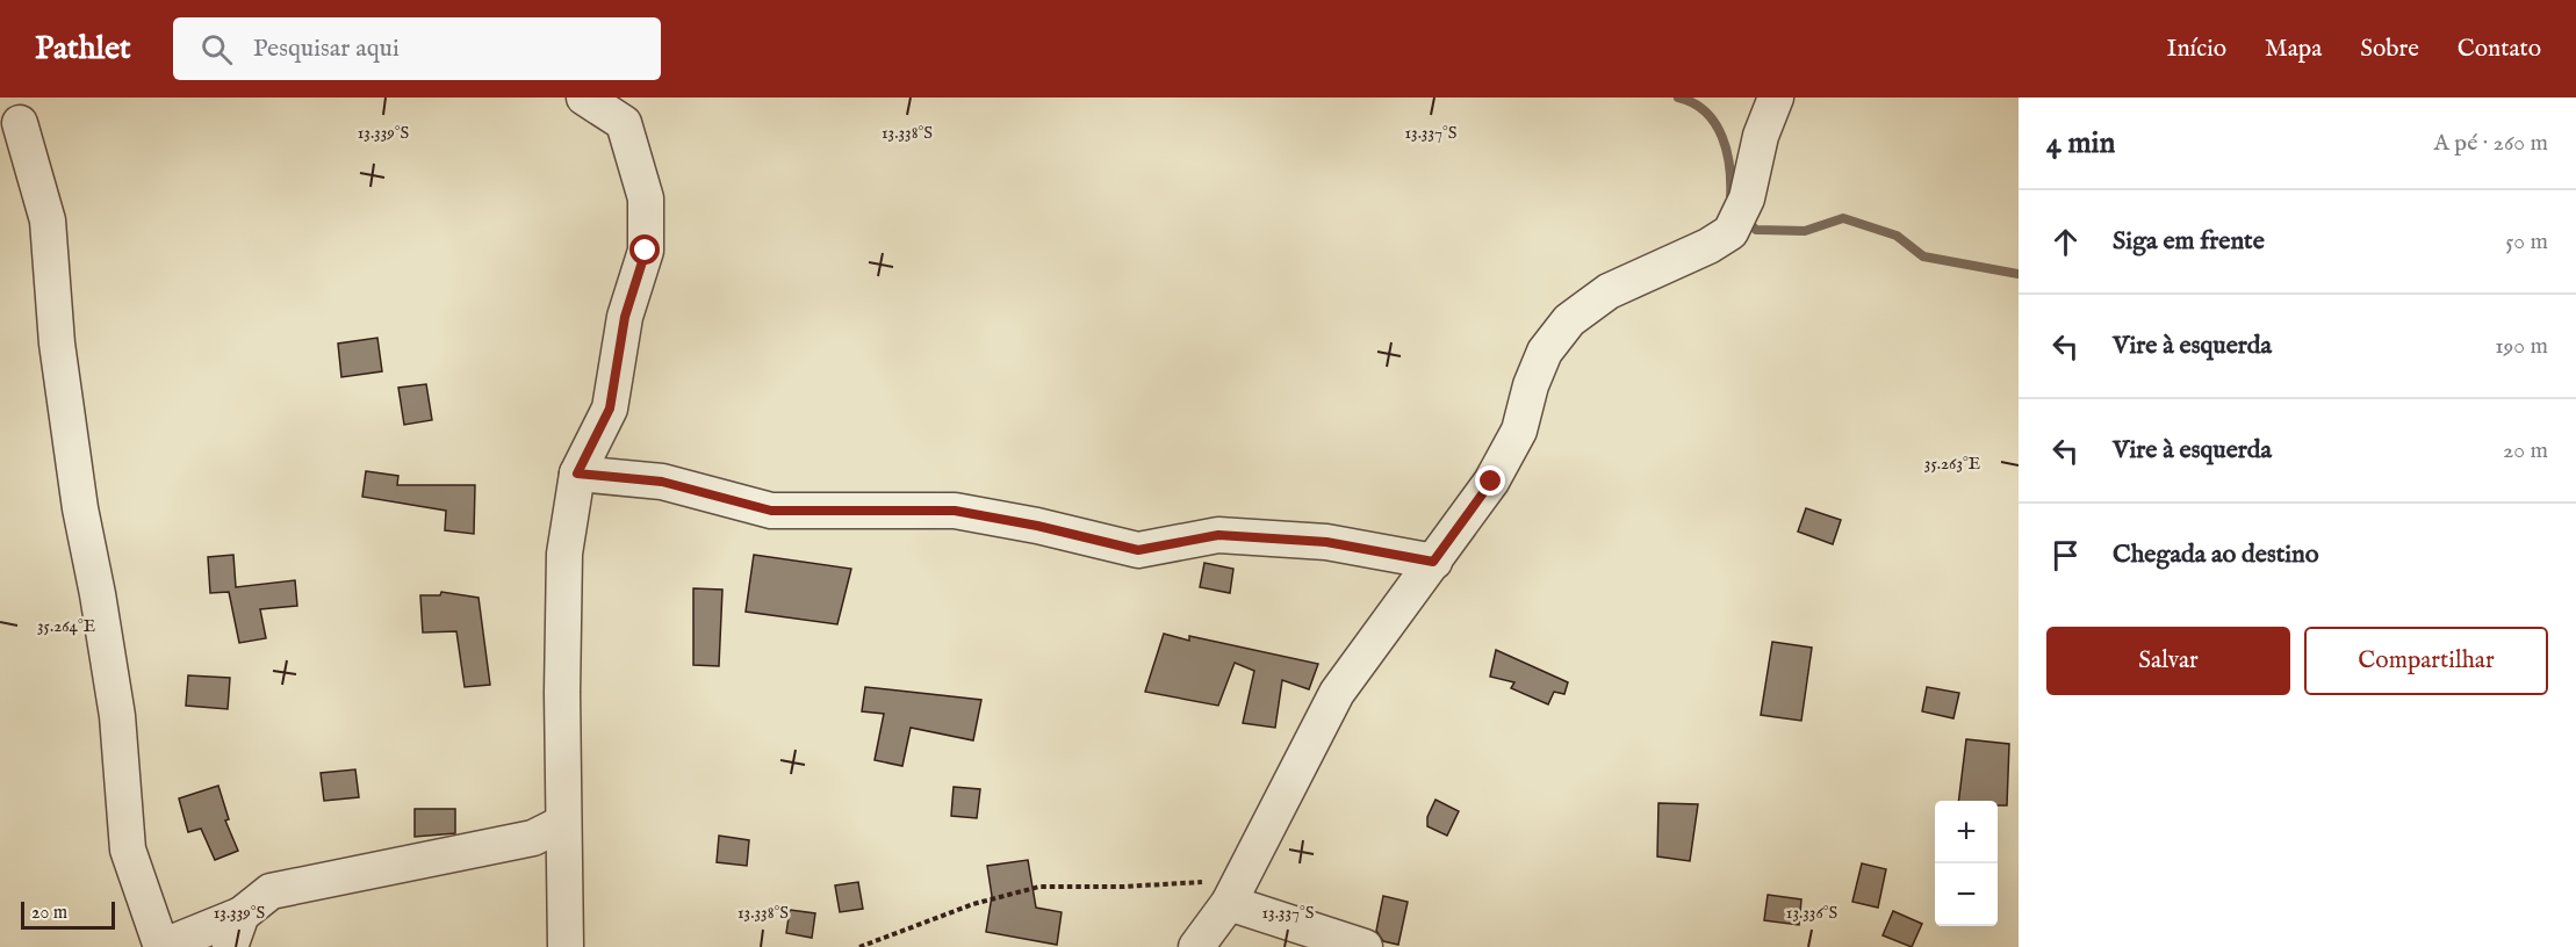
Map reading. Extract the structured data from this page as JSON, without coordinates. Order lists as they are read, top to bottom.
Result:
{
  "scale_bar": "20 m",
  "page": {
    "header": "Pathlet",
    "search": "Pesquisar aqui",
    "nav": [
      "Início",
      "Mapa",
      "Sobre",
      "Contato"
    ],
    "heading": ["4 min", "A pé · 260 m"],
    "list": [
      ["Siga em frente", "50 m"],
      ["Vire à esquerda", "190 m"],
      ["Vire à esquerda", "20 m"],
      "Chegada ao destino"
    ],
    "buttons": ["Salvar", "Compartilhar"],
    "map_buttons": ["+", "−"],
    "scale": "20 m"
  },
  "coordinates": [
    "13.339°S",
    "13.338°S",
    "13.337°S",
    "35.263°E",
    "35.264°E",
    "13.336°S"
  ]
}
